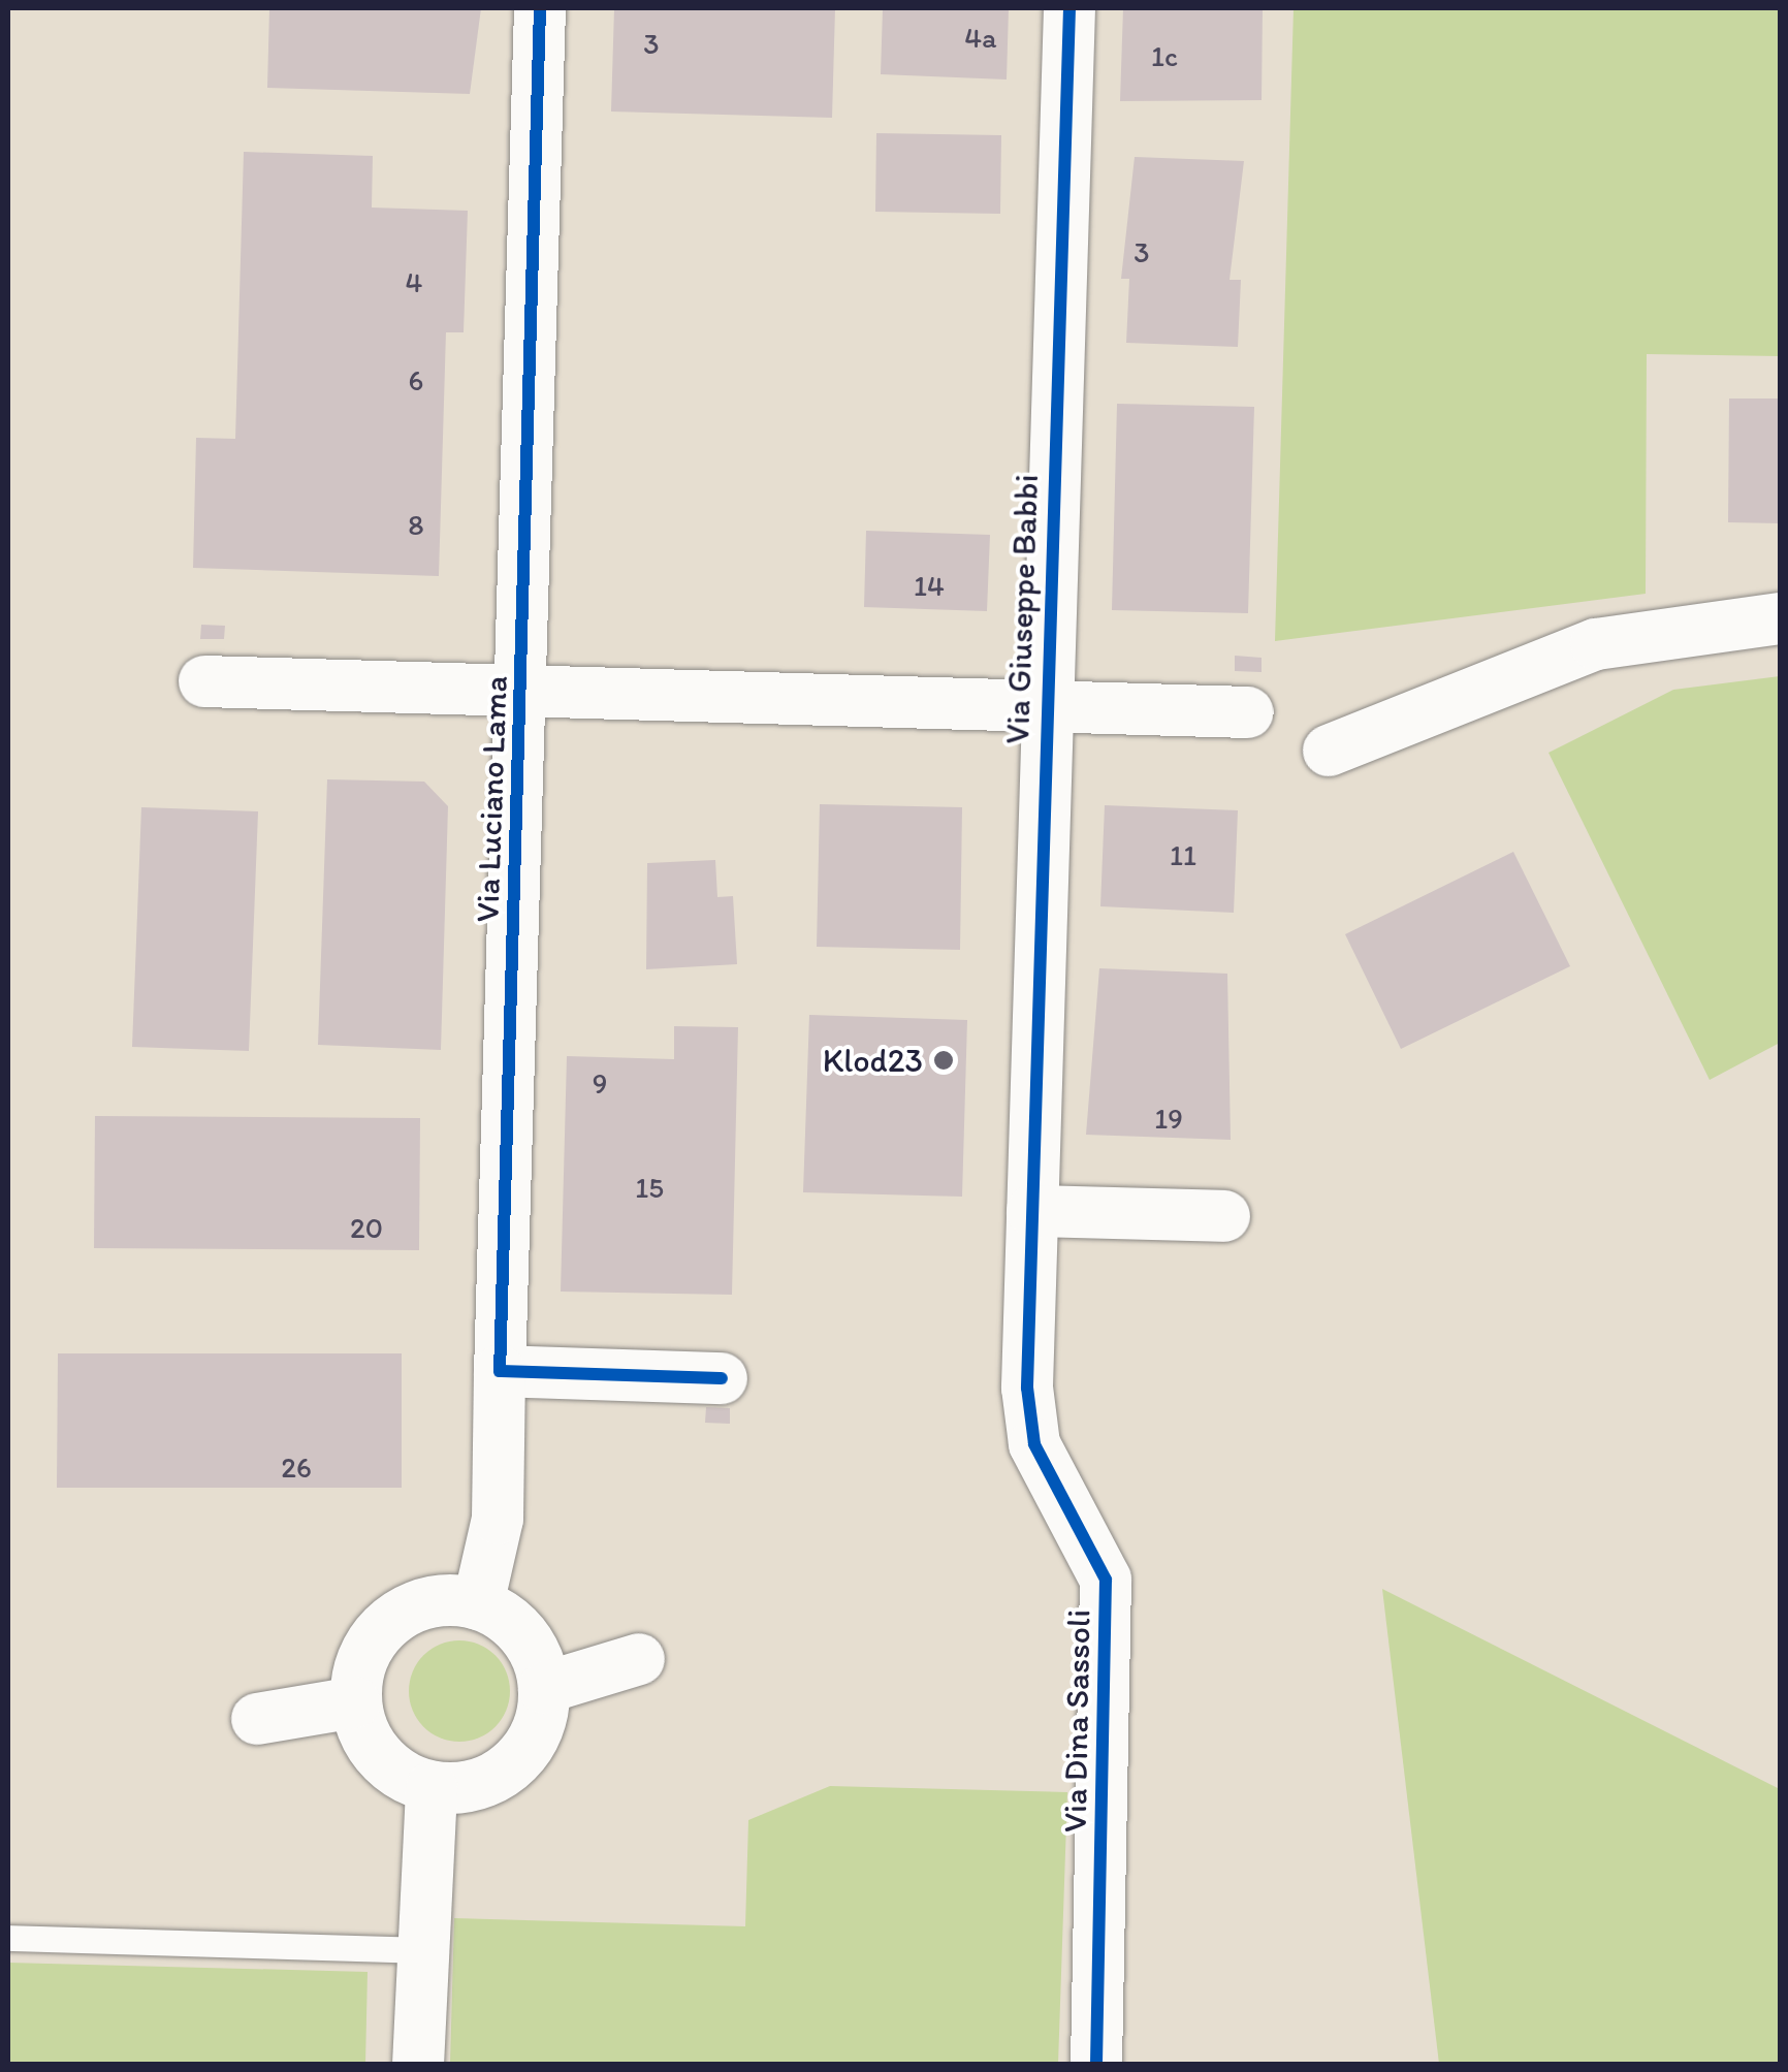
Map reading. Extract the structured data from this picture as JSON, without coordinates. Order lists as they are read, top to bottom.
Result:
{
  "streets": {
    "street": ["Via Giuseppe Babbi", "Via Luciano Lama", "Via Dina Sassoli"]
  },
  "crossings": [
    ["Via Giuseppe Babbi", "Via Luciano Lama"],
    ["Via Giuseppe Babbi", "Via Dina Sassoli"]
  ],
  "places": ["Klod23"],
  "house_numbers": [
    "4a",
    "3",
    "1c",
    "3",
    "4",
    "6",
    "8",
    "14",
    "11",
    "9",
    "19",
    "15",
    "20",
    "26"
  ]
}
